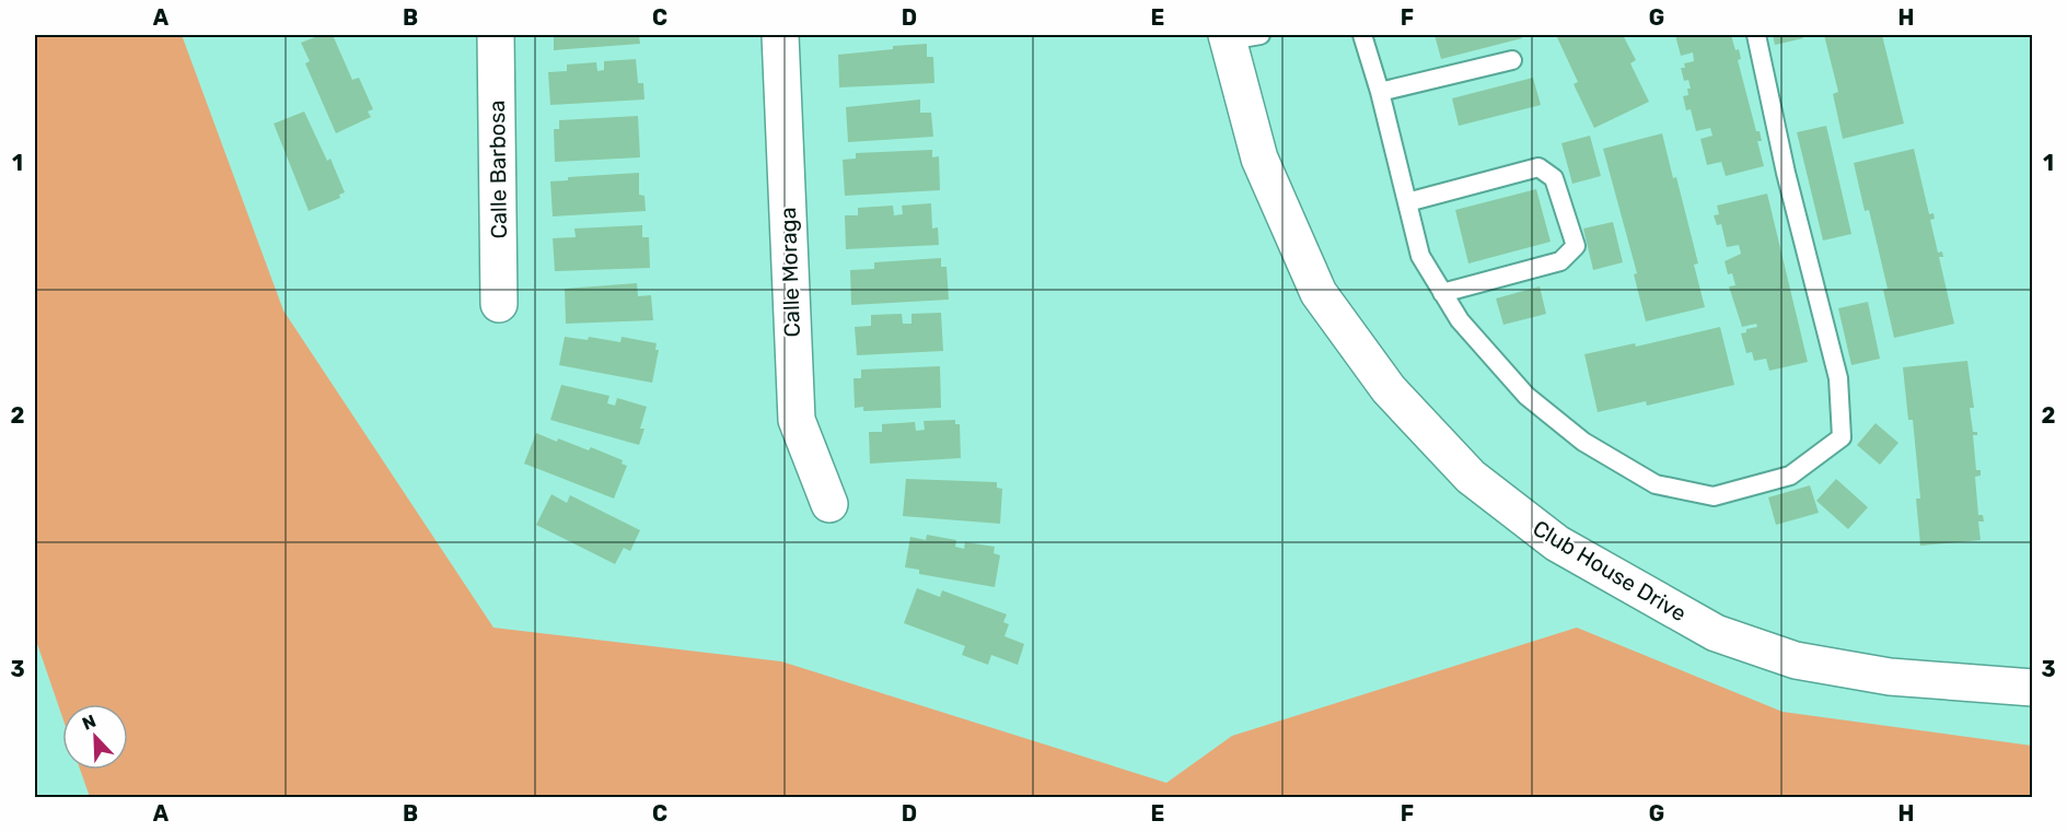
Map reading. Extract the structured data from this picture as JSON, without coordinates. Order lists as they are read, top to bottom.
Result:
{
  "streets": {
    "street": ["Calle Barbosa", "Calle Moraga", "Club House Drive"]
  },
  "north": "top left",
  "grid": {
    "columns": [
      "A",
      "B",
      "C",
      "D",
      "E",
      "F",
      "G",
      "H"
    ],
    "rows": ["1", "2", "3"]
  }
}
